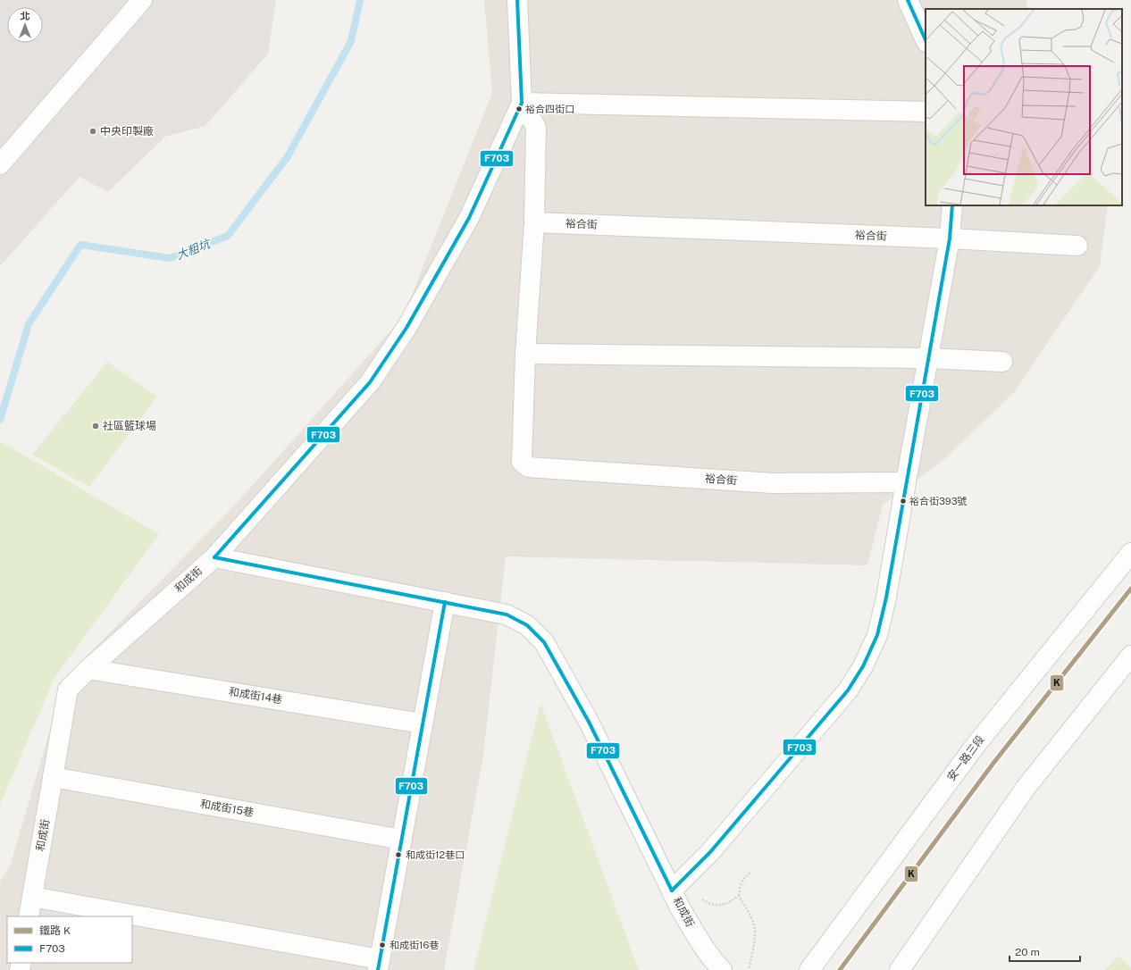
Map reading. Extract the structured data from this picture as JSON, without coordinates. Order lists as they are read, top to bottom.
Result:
{
  "streets": {
    "street": [
      "裕合街",
      "和成街",
      "和成街14巷",
      "安一路三段",
      "和成街15巷"
    ]
  },
  "crossings": [
    ["裕合街", "和成街"],
    ["和成街", "和成街14巷"],
    ["和成街", "和成街15巷"]
  ],
  "water": ["大粗坑"],
  "places": [
    "裕合四街口",
    "中央印製廠",
    "社區籃球場",
    "裕合街393號",
    "和成街12巷口",
    "和成街16巷"
  ],
  "lines": ["transit line F703", "rail line K"],
  "legend": ["鐵路 K", "F703"],
  "scale_bar": "20 m",
  "north": "top"
}
